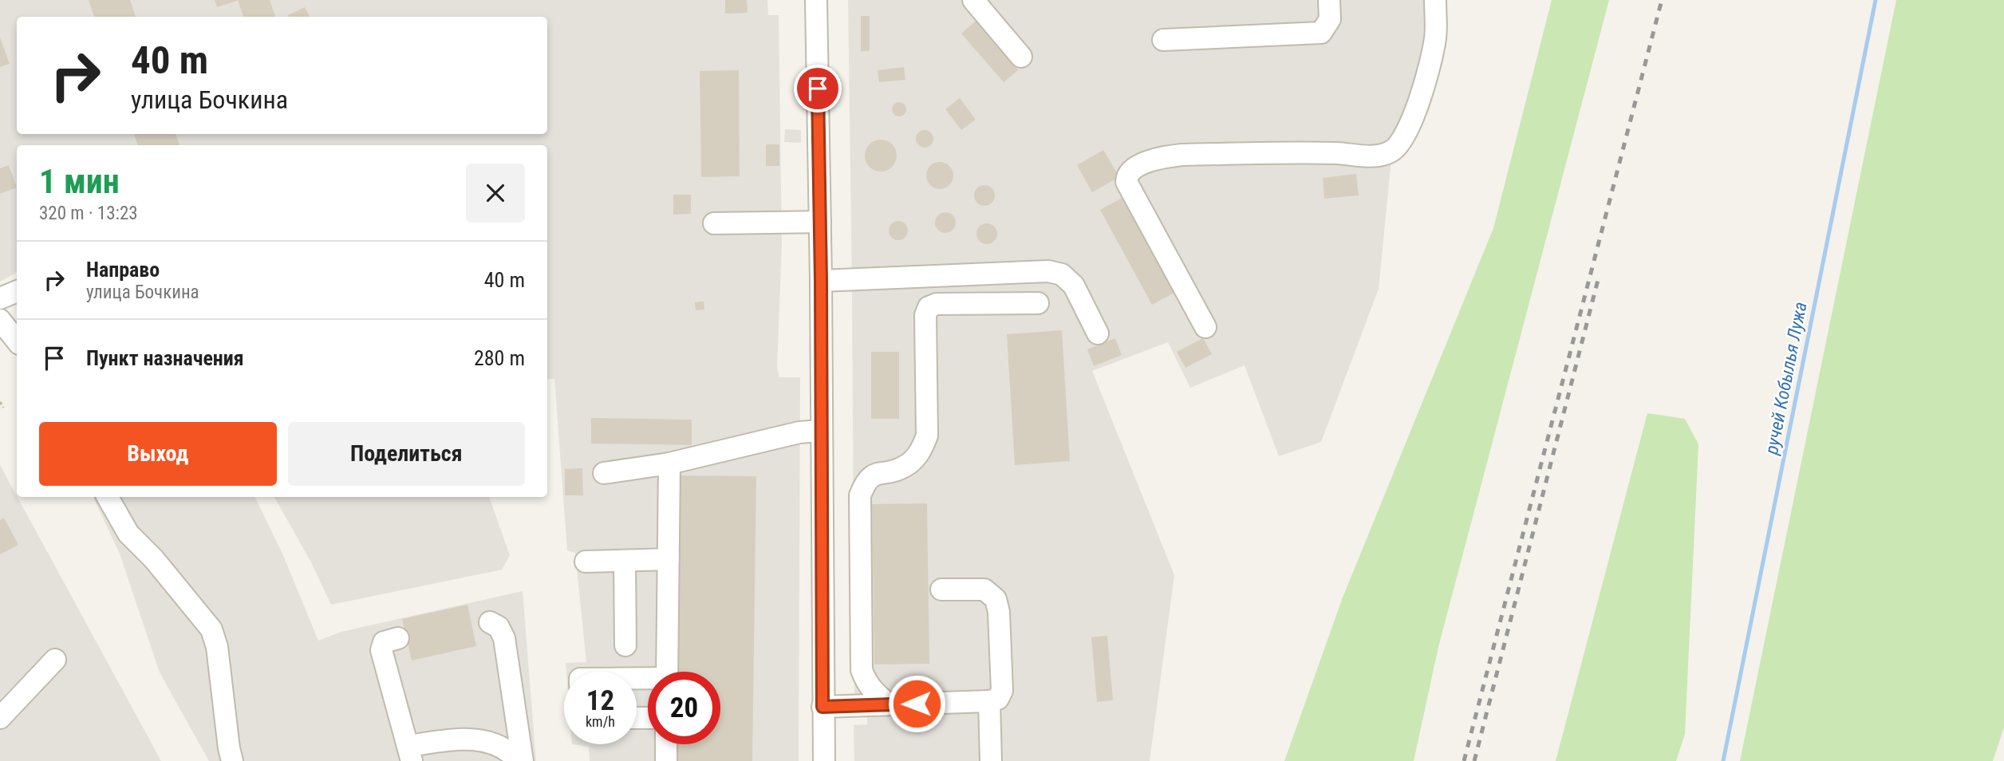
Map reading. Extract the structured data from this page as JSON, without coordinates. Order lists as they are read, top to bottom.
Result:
{
  "water": ["ручей Кобылья Лужа"],
  "page": {
    "turn": ["40 m", "улица Бочкина"],
    "heading": ["1 мин", "320 m · 13:23"],
    "list": [
      {
        "name": "Направо",
        "note": "улица Бочкина",
        "value": "40 m"
      },
      {
        "name": "Пункт назначения",
        "value": "280 m"
      }
    ],
    "buttons": ["Выход", "Поделиться"],
    "speed": "12 km/h",
    "limit": "20"
  }
}
